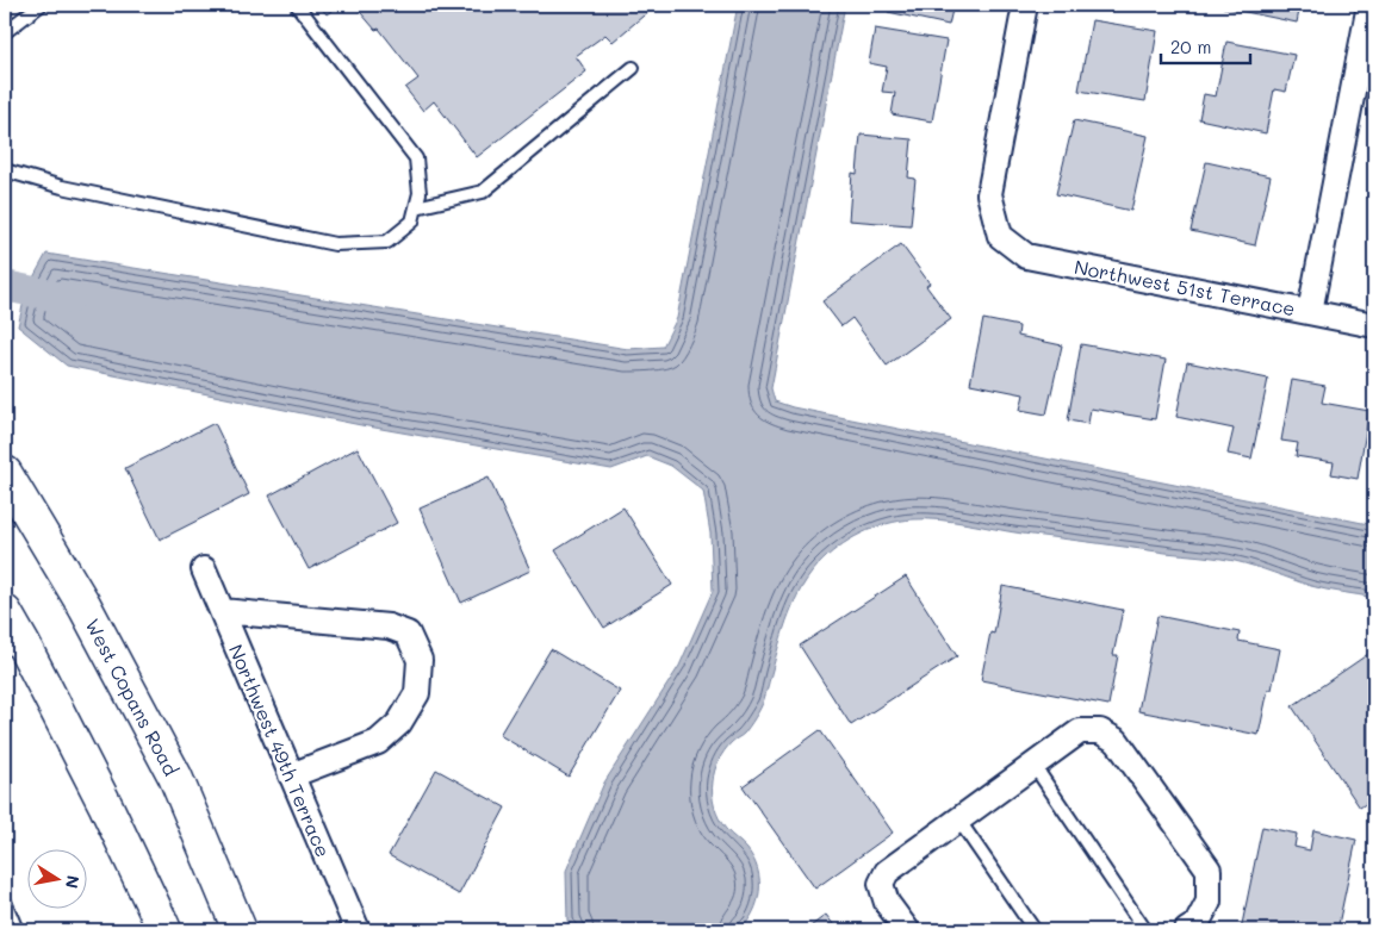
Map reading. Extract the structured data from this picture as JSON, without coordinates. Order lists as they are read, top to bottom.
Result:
{
  "streets": {
    "main road": ["West Copans Road"],
    "street": ["Northwest 51st Terrace", "Northwest 49th Terrace"]
  },
  "scale_bar": "20 m",
  "north": "right"
}
